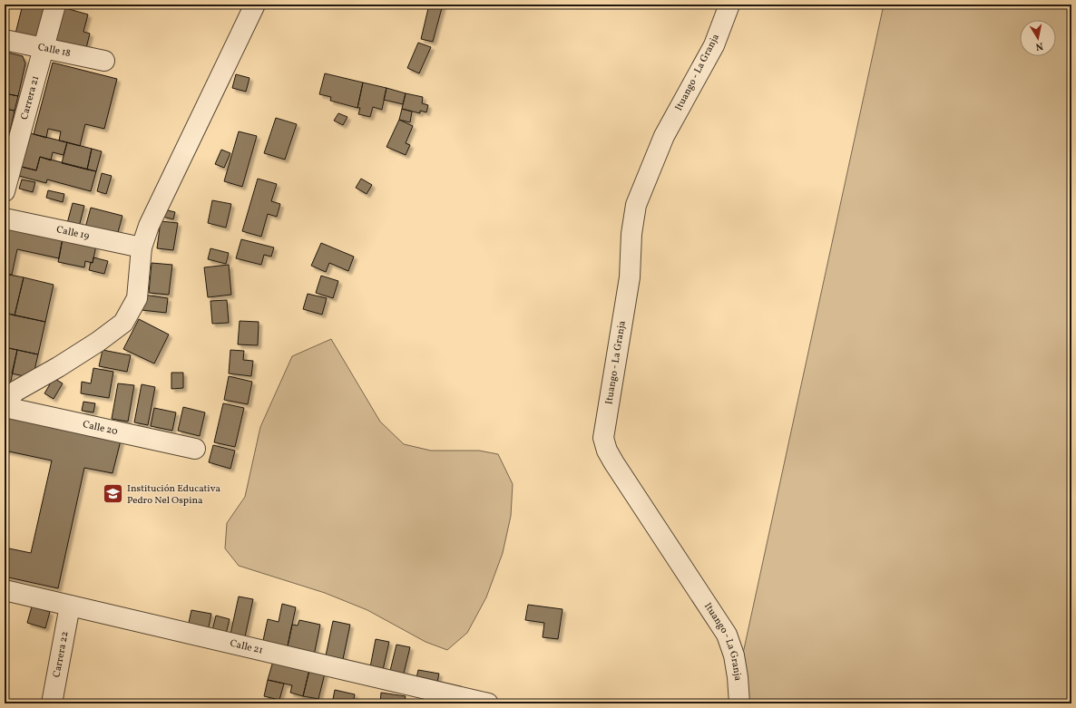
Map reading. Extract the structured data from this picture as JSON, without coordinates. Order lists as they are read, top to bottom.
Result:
{
  "streets": {
    "street": [
      "Calle 18",
      "Ituango - La Granja",
      "Carrera 21",
      "Calle 19",
      "Calle 20",
      "Calle 21",
      "Carrera 22"
    ]
  },
  "crossings": [
    ["Calle 18", "Carrera 21"],
    ["Calle 21", "Carrera 22"]
  ],
  "places": {
    "school or university": ["Institución Educativa Pedro Nel Ospina"]
  },
  "north": "bottom"
}
